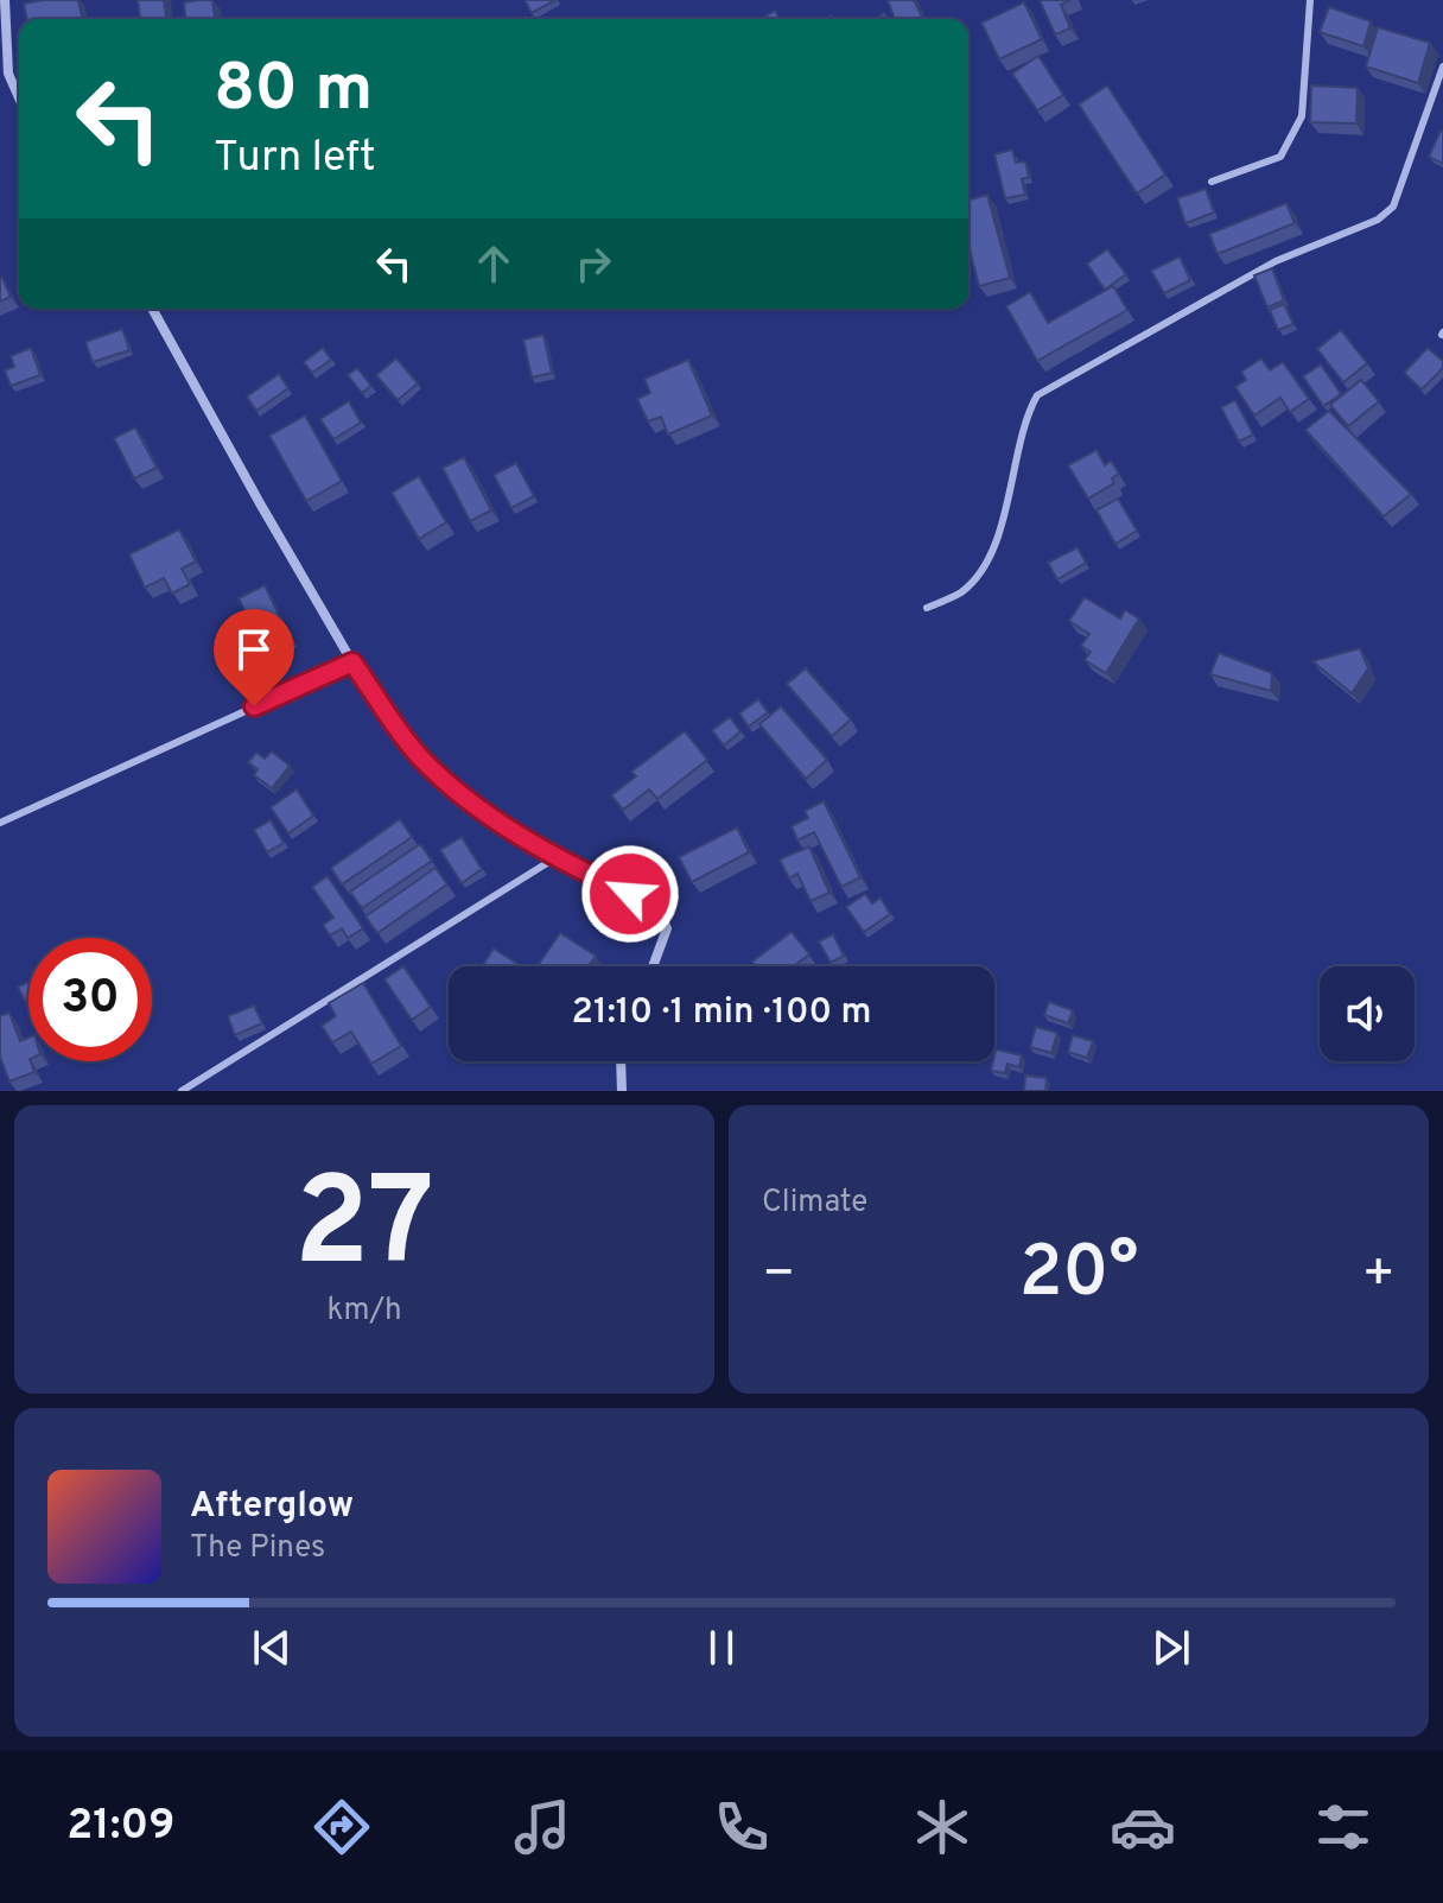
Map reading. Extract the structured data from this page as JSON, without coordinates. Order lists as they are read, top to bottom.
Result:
{
  "page": {
    "turn": ["80 m", "Turn left"],
    "limit": "30",
    "trip": "21:10 · 1 min · 100 m",
    "tile": [
      ["27", "km/h"],
      "Climate"
    ],
    "heat": ["−", "20°", "+"],
    "song": ["Afterglow", "The Pines"],
    "tabs": "21:09"
  }
}
